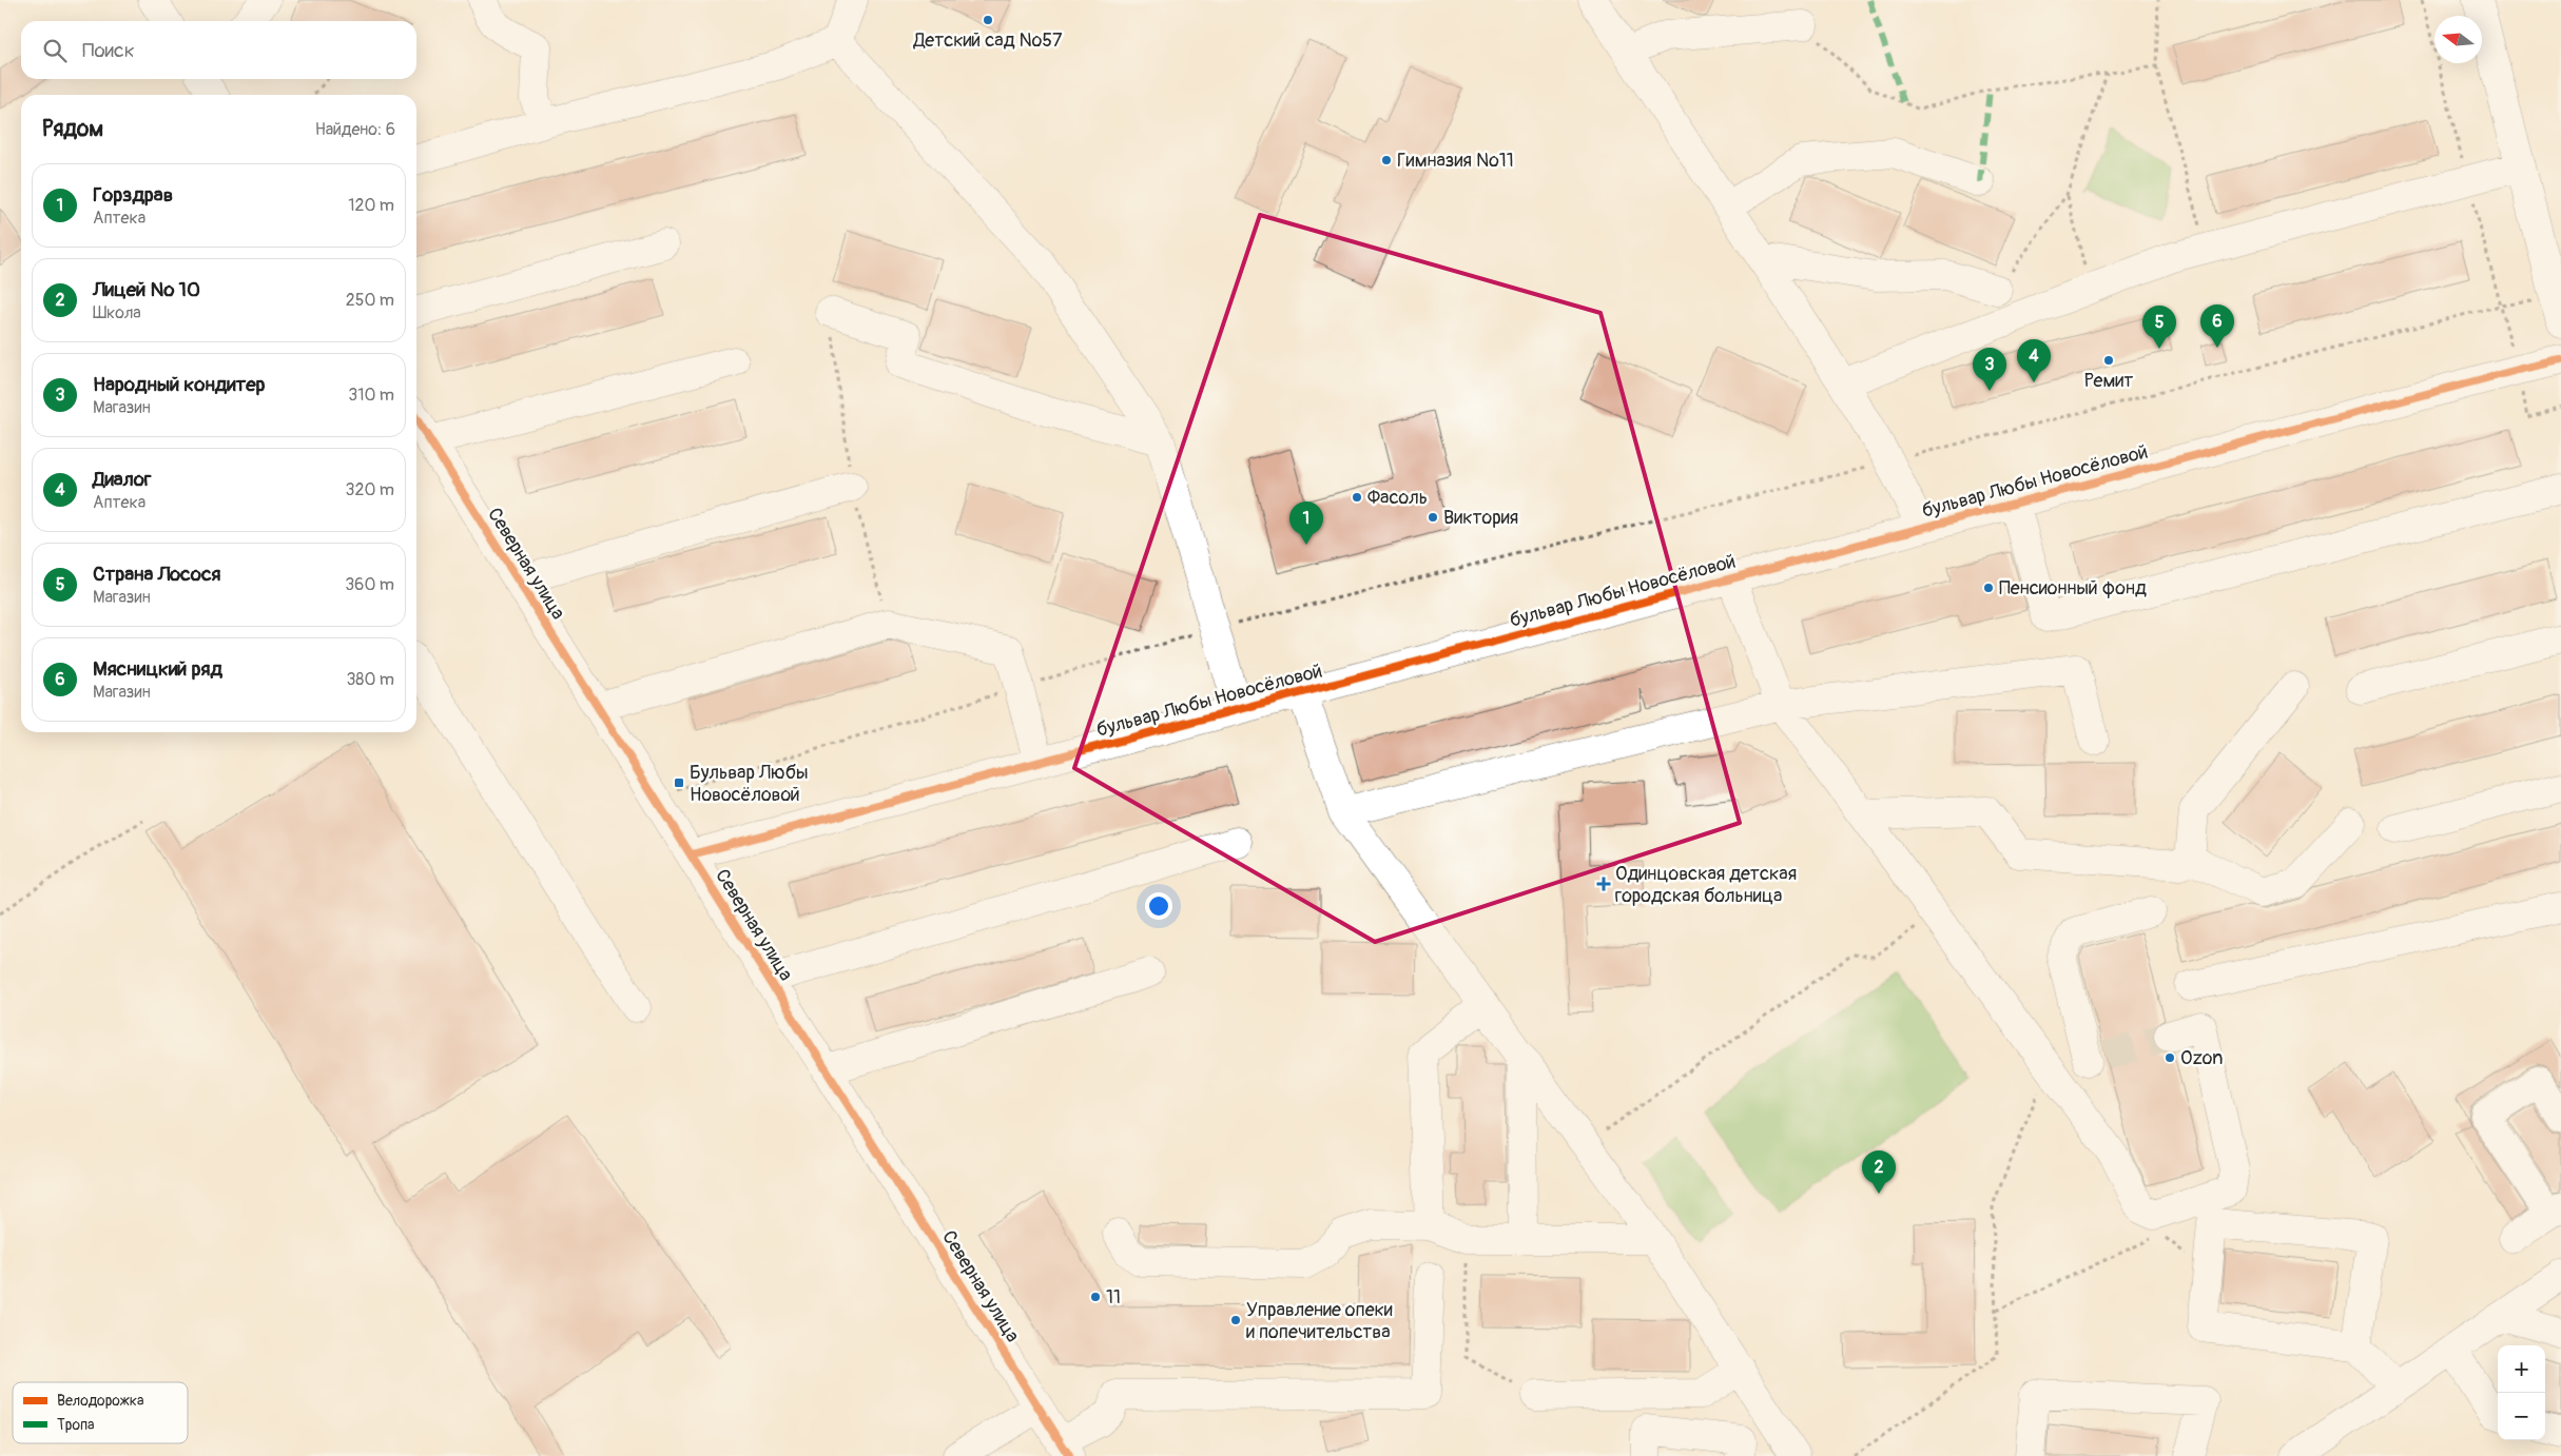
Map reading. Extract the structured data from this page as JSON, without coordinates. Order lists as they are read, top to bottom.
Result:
{
  "streets": {
    "street": ["бульвар Любы Новосёловой", "Северная улица"]
  },
  "crossings": [
    ["бульвар Любы Новосёловой", "Северная улица"]
  ],
  "places": {
    "other": [
      "Детский сад №57",
      "Гимназия №11",
      "Ремит",
      "Фасоль",
      "Виктория",
      "Пенсионный фонд",
      "Ozon",
      "11",
      "Управление опеки и попечительства"
    ],
    "transit": ["Бульвар Любы Новосёловой"],
    "health": ["Одинцовская детская городская больница"]
  },
  "legend": ["Велодорожка", "Тропа"],
  "north": "left",
  "page": {
    "search": "Поиск",
    "heading": ["Рядом", "Найдено: 6"],
    "list": [
      {
        "mark": "1",
        "name": "Горздрав",
        "note": "Аптека",
        "value": "120 m"
      },
      {
        "mark": "2",
        "name": "Лицей № 10",
        "note": "Школа",
        "value": "250 m"
      },
      {
        "mark": "3",
        "name": "Народный кондитер",
        "note": "Магазин",
        "value": "310 m"
      },
      {
        "mark": "4",
        "name": "Диалог",
        "note": "Аптека",
        "value": "320 m"
      },
      {
        "mark": "5",
        "name": "Страна Лосося",
        "note": "Магазин",
        "value": "360 m"
      },
      {
        "mark": "6",
        "name": "Мясницкий ряд",
        "note": "Магазин",
        "value": "380 m"
      }
    ],
    "pins": [
      "6",
      "5",
      "4",
      "3",
      "1",
      "2"
    ],
    "map_buttons": ["+", "−"]
  }
}
